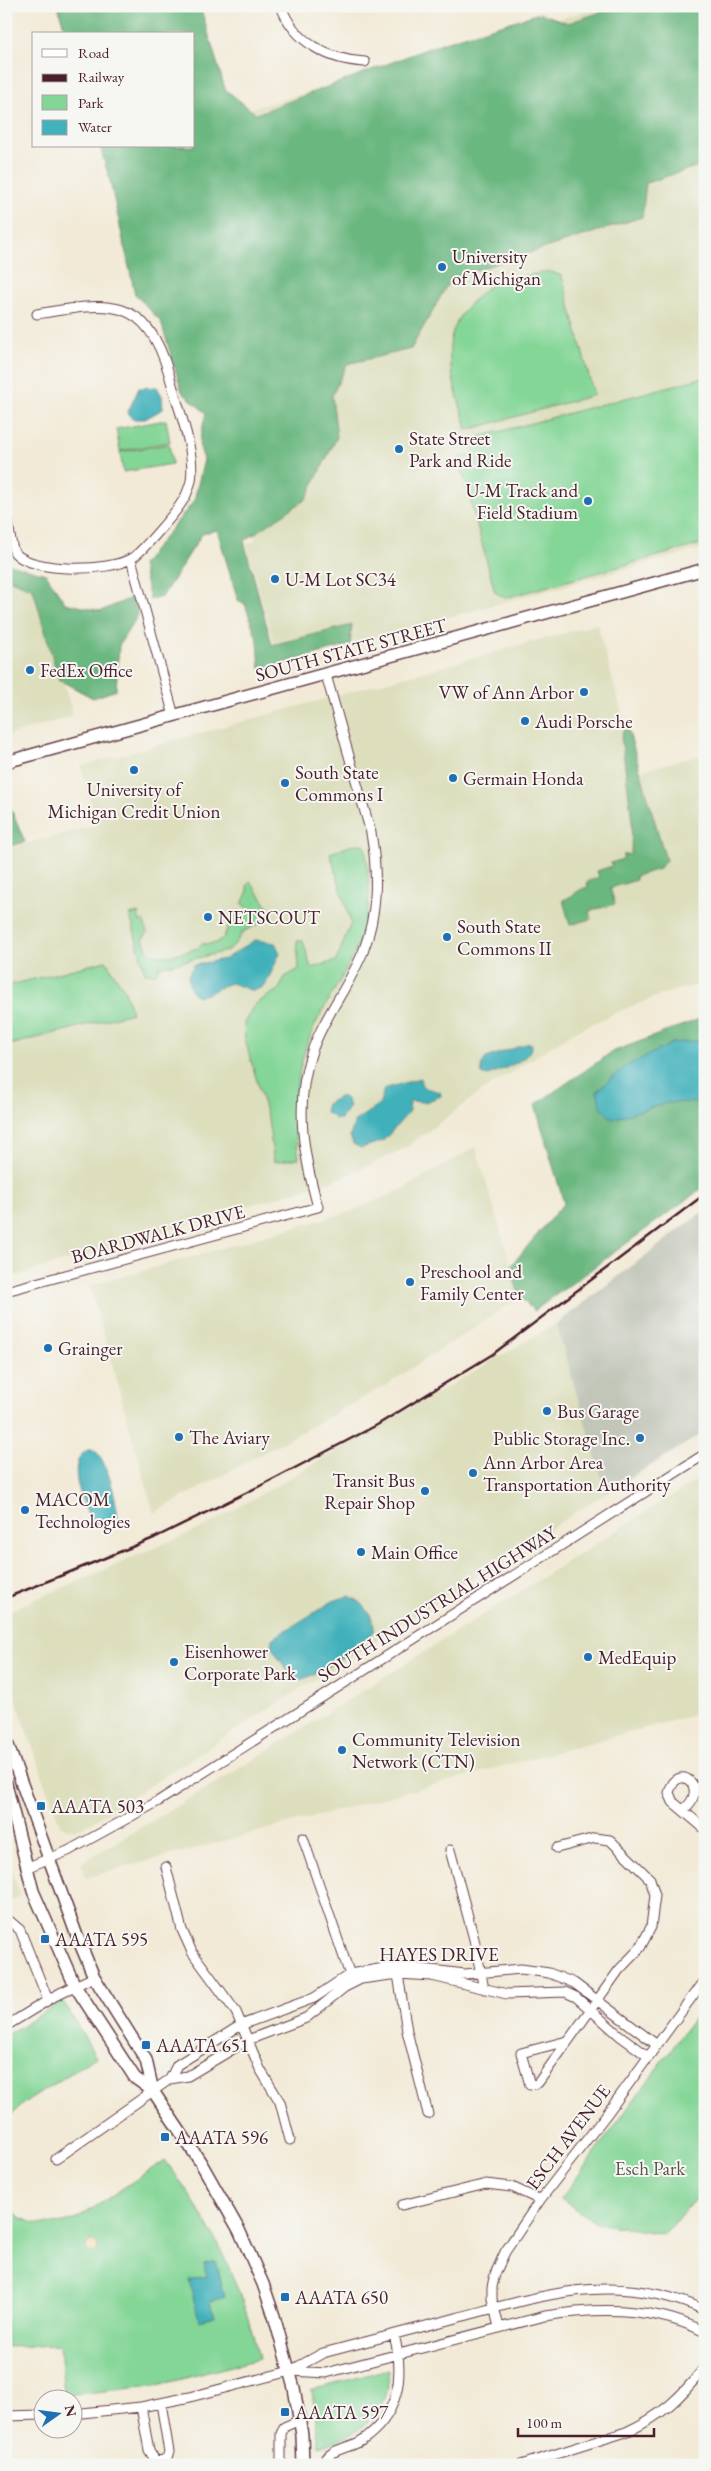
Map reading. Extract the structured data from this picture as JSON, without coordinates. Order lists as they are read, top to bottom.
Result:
{
  "streets": {
    "main road": ["SOUTH STATE STREET"],
    "street": [
      "BOARDWALK DRIVE",
      "SOUTH INDUSTRIAL HIGHWAY",
      "HAYES DRIVE",
      "ESCH AVENUE"
    ]
  },
  "crossings": [
    ["SOUTH STATE STREET", "BOARDWALK DRIVE"],
    ["HAYES DRIVE", "ESCH AVENUE"]
  ],
  "parks": ["Esch Park"],
  "places": {
    "other": [
      "University of Michigan",
      "State Street Park and Ride",
      "U-M Track and Field Stadium",
      "U-M Lot SC34",
      "FedEx Office",
      "VW of Ann Arbor",
      "Audi Porsche",
      "University of Michigan Credit Union",
      "Germain Honda",
      "South State Commons I",
      "NETSCOUT",
      "South State Commons II",
      "Preschool and Family Center",
      "Grainger",
      "Bus Garage",
      "The Aviary",
      "Public Storage Inc.",
      "Ann Arbor Area Transportation Authority",
      "Transit Bus Repair Shop",
      "MACOM Technologies",
      "Main Office",
      "MedEquip",
      "Eisenhower Corporate Park",
      "Community Television Network (CTN)"
    ],
    "transit": [
      "AAATA 503",
      "AAATA 595",
      "AAATA 651",
      "AAATA 596",
      "AAATA 650",
      "AAATA 597"
    ]
  },
  "legend": [
    "Road",
    "Railway",
    "Park",
    "Water"
  ],
  "scale_bar": "100 m",
  "north": "right"
}
